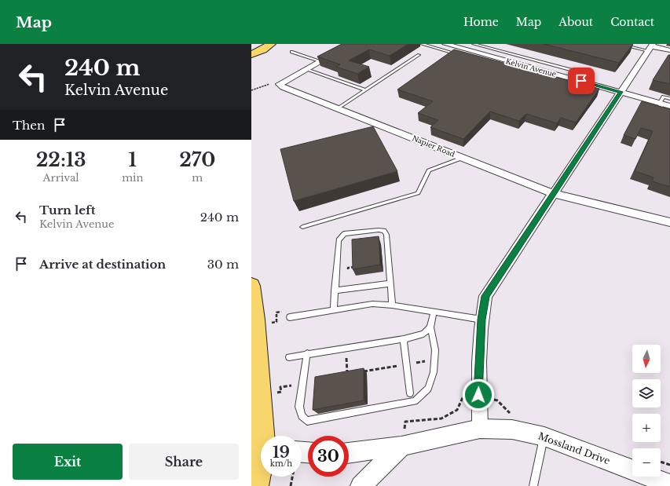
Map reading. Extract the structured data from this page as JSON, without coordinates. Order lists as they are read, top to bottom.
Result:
{
  "streets": {
    "street": ["Kelvin Avenue", "Napier Road", "Mossland Drive"]
  },
  "north": "bottom",
  "page": {
    "header": "Map",
    "nav": [
      "Home",
      "Map",
      "About",
      "Contact"
    ],
    "turn": ["240 m", "Kelvin Avenue"],
    "then": "Then",
    "eta": [
      "22:13",
      "Arrival",
      "1",
      "min",
      "270",
      "m"
    ],
    "list": [
      {
        "name": "Turn left",
        "note": "Kelvin Avenue",
        "value": "240 m"
      },
      {
        "name": "Arrive at destination",
        "value": "30 m"
      }
    ],
    "map_buttons": ["+", "−"],
    "speed": "19 km/h",
    "limit": "30",
    "buttons": ["Exit", "Share"]
  }
}
